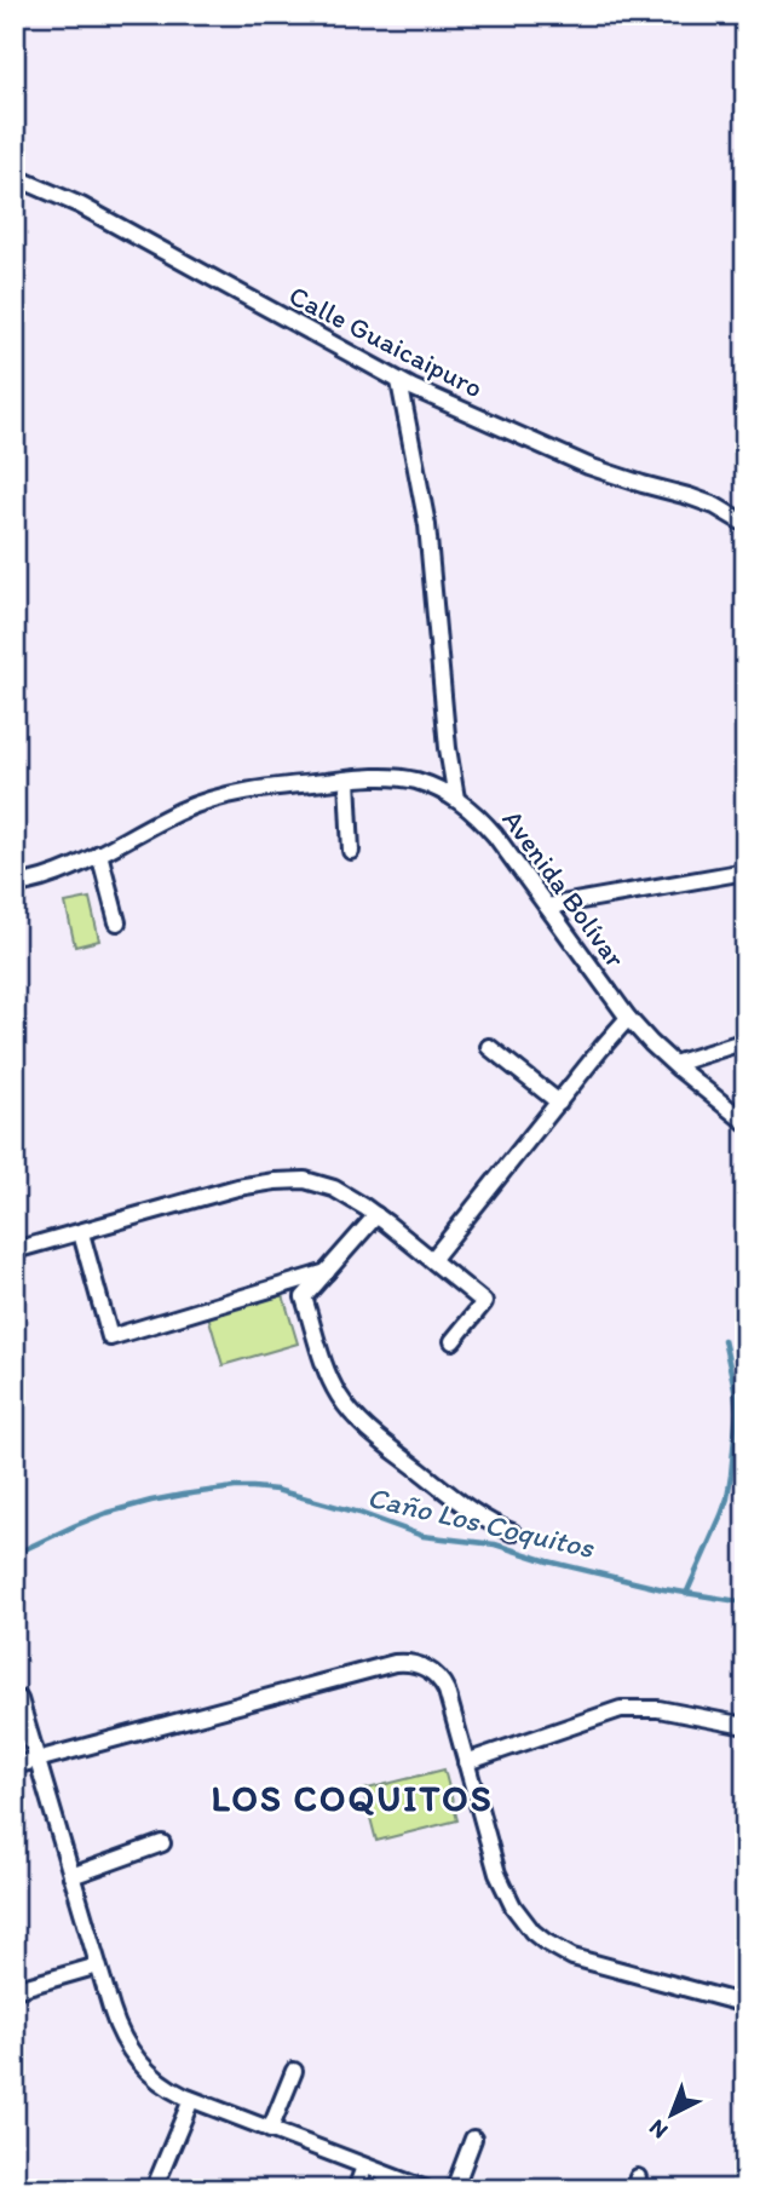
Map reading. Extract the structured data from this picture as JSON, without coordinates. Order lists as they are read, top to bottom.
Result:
{
  "streets": {
    "street": ["Calle Guaicaipuro", "Avenida Bolívar"]
  },
  "districts": ["LOS COQUITOS"],
  "water": ["Caño Los Coquitos"],
  "north": "bottom left"
}
